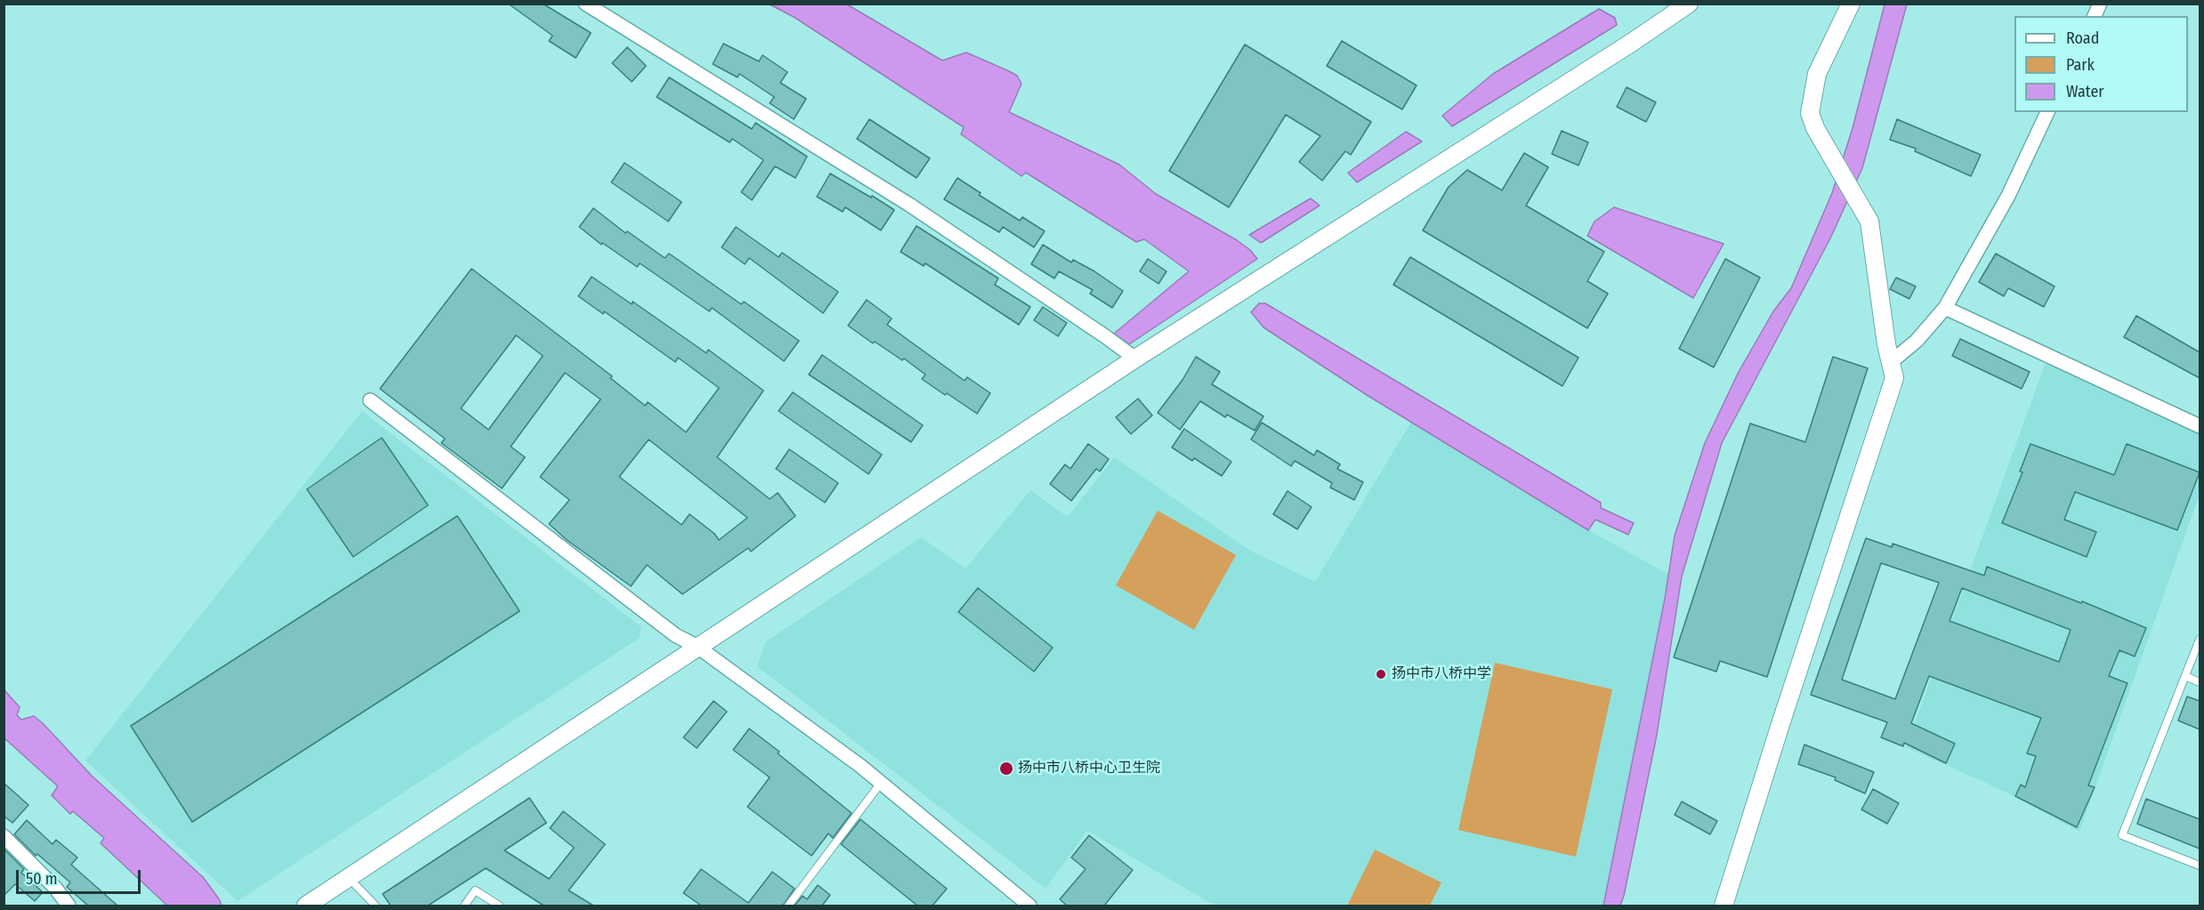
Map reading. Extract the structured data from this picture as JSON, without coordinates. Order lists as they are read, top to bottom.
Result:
{
  "places": ["扬中市八桥中学", "扬中市八桥中心卫生院"],
  "legend": ["Road", "Park", "Water"],
  "scale_bar": "50 m"
}
